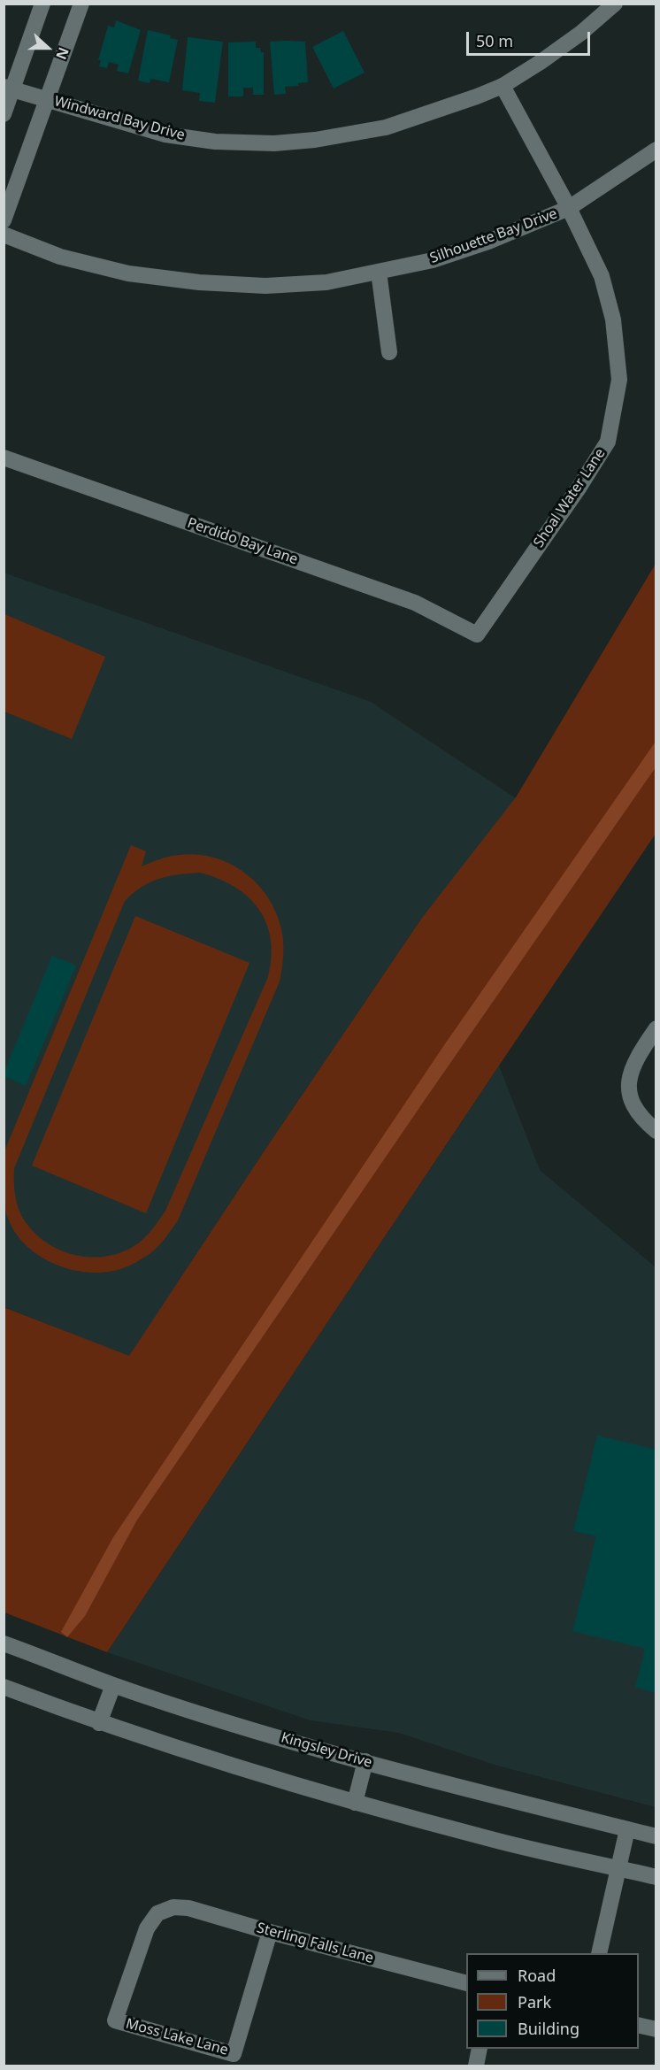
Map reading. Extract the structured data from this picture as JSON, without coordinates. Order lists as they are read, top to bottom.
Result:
{
  "streets": {
    "street": [
      "Windward Bay Drive",
      "Silhouette Bay Drive",
      "Shoal Water Lane",
      "Perdido Bay Lane",
      "Kingsley Drive",
      "Sterling Falls Lane",
      "Moss Lake Lane"
    ]
  },
  "crossings": [
    ["Windward Bay Drive", "Shoal Water Lane"],
    ["Silhouette Bay Drive", "Shoal Water Lane"],
    ["Shoal Water Lane", "Perdido Bay Lane"],
    ["Sterling Falls Lane", "Moss Lake Lane"]
  ],
  "legend": ["Road", "Park", "Building"],
  "scale_bar": "50 m",
  "north": "right"
}
